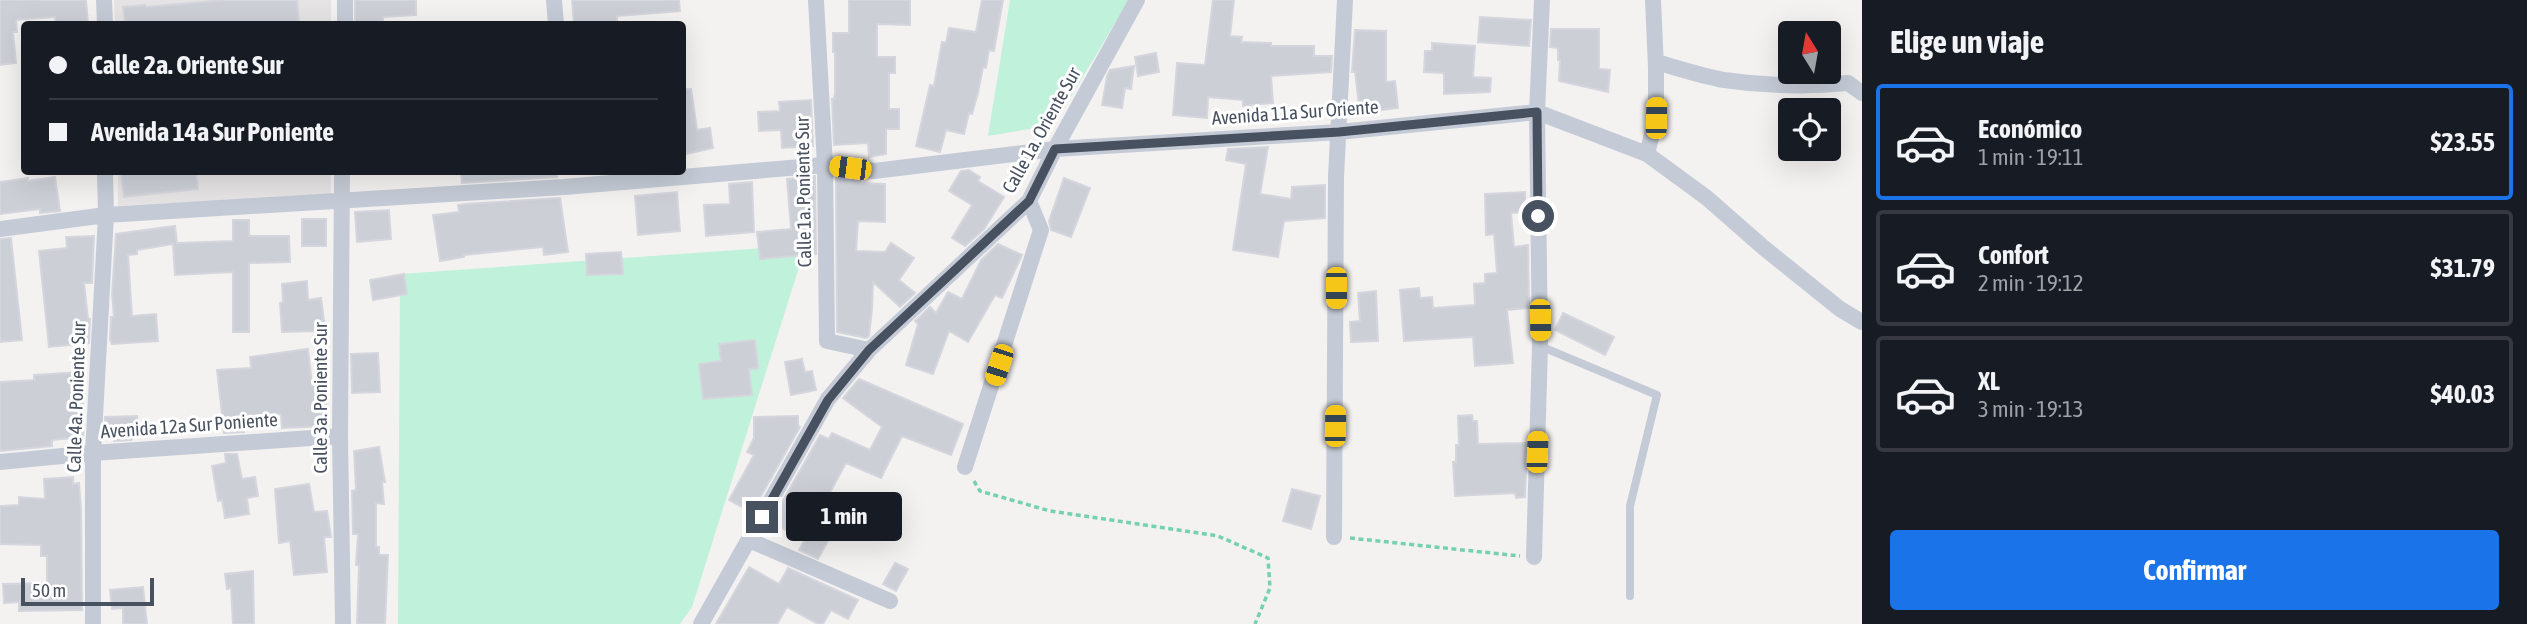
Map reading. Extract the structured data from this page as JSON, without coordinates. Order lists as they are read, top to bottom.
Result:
{
  "streets": {
    "street": [
      "Avenida 11a Sur Oriente",
      "Calle 1a. Oriente Sur",
      "Calle 1a. Poniente Sur",
      "Calle 4a. Poniente Sur",
      "Calle 3a. Poniente Sur",
      "Avenida 12a Sur Poniente"
    ]
  },
  "crossings": [
    ["Avenida 11a Sur Oriente", "Calle 1a. Oriente Sur"],
    ["Avenida 11a Sur Oriente", "Calle 1a. Poniente Sur"],
    ["Avenida 11a Sur Oriente", "Calle 4a. Poniente Sur"],
    ["Avenida 11a Sur Oriente", "Calle 3a. Poniente Sur"],
    ["Calle 1a. Oriente Sur", "Calle 1a. Poniente Sur"],
    ["Calle 4a. Poniente Sur", "Avenida 12a Sur Poniente"],
    ["Calle 3a. Poniente Sur", "Avenida 12a Sur Poniente"]
  ],
  "scale_bar": "50 m",
  "north": "top",
  "page": {
    "heading": "Elige un viaje",
    "banner": ["Calle 2a. Oriente Sur", "Avenida 14a Sur Poniente"],
    "list": [
      {
        "name": "Económico",
        "note": "1 min · 19:11",
        "value": "$23.55"
      },
      {
        "name": "Confort",
        "note": "2 min · 19:12",
        "value": "$31.79"
      },
      {
        "name": "XL",
        "note": "3 min · 19:13",
        "value": "$40.03"
      }
    ],
    "bubble": "1 min",
    "buttons": "Confirmar",
    "scale": "50 m"
  }
}
